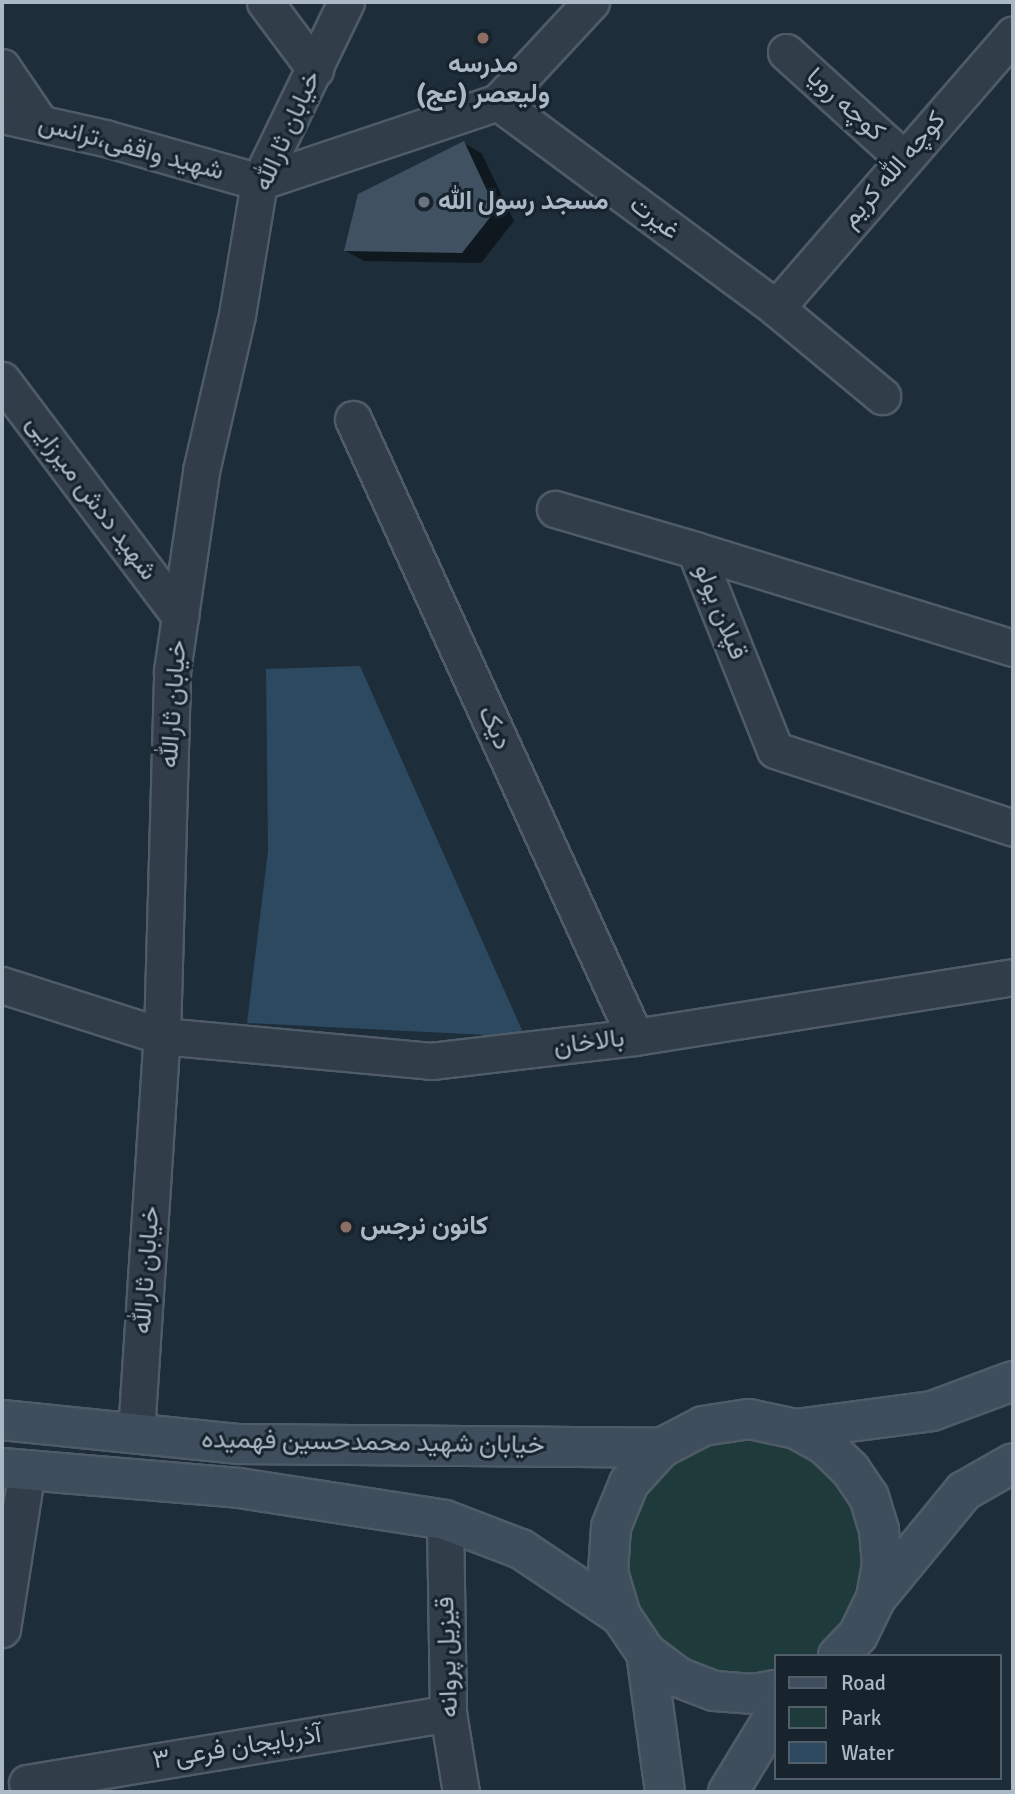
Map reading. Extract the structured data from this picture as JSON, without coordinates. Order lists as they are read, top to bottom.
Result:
{
  "streets": {
    "main road": ["خیابان شهید محمدحسین فهمیده"],
    "street": [
      "کوچه رویا",
      "خیابان ثارالله",
      "شهید واقفی،ترانس",
      "کوچه الله کریم",
      "غیرت",
      "شهید ددش میرزایی",
      "قپلان یولو",
      "دیک",
      "بالاخان",
      "قیزیل پروانه",
      "آذربایجان فرعی ۳"
    ]
  },
  "crossings": [
    ["کوچه رویا", "کوچه الله کریم"],
    ["خیابان ثارالله", "شهید واقفی،ترانس"],
    ["خیابان ثارالله", "شهید ددش میرزایی"],
    ["خیابان ثارالله", "بالاخان"],
    ["خیابان ثارالله", "خیابان شهید محمدحسین فهمیده"],
    ["کوچه الله کریم", "غیرت"],
    ["دیک", "بالاخان"],
    ["خیابان شهید محمدحسین فهمیده", "قیزیل پروانه"],
    ["قیزیل پروانه", "آذربایجان فرعی ۳"]
  ],
  "places": ["مدرسه ولیعصر (عج)", "مسجد رسول الله", "کانون نرجس"],
  "legend": ["Road", "Park", "Water"]
}
